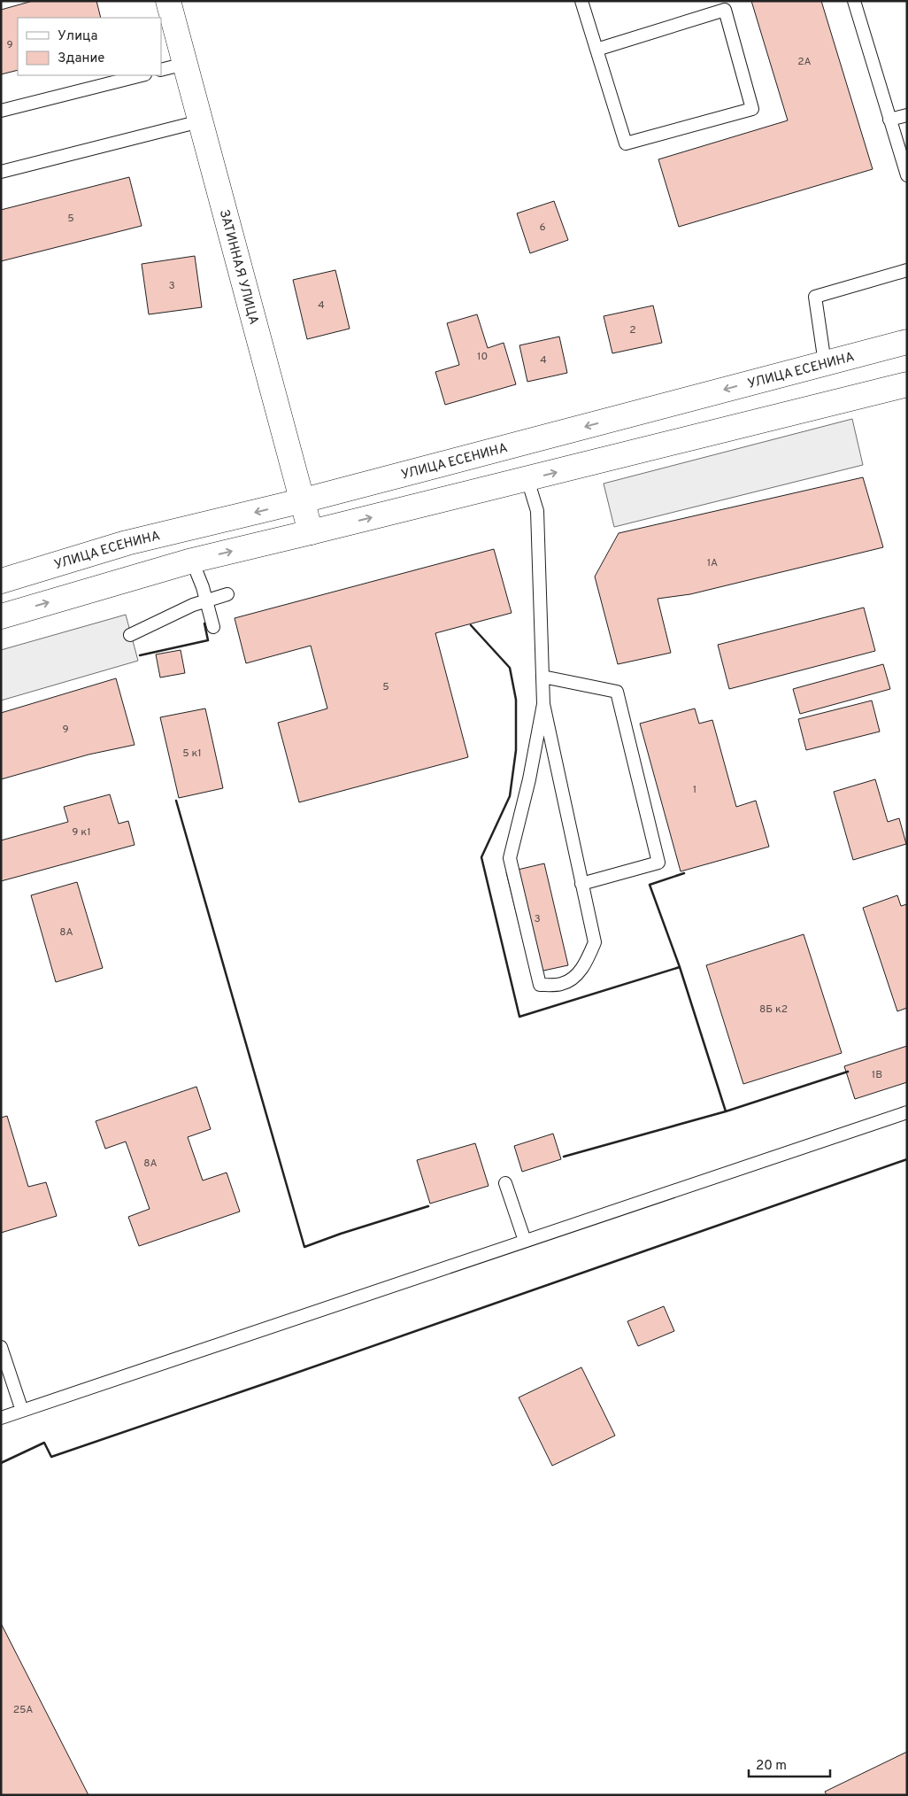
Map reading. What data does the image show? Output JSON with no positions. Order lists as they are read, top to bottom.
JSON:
{
  "streets": {
    "main road": ["ЗАТИННАЯ УЛИЦА", "УЛИЦА ЕСЕНИНА"]
  },
  "crossings": [
    ["ЗАТИННАЯ УЛИЦА", "УЛИЦА ЕСЕНИНА"]
  ],
  "house_numbers": [
    "9",
    "2А",
    "5",
    "6",
    "3",
    "4",
    "2",
    "10",
    "4",
    "1А",
    "5",
    "9",
    "5 к1",
    "1",
    "9 к1",
    "3",
    "8А",
    "8Б к2",
    "1В",
    "8А",
    "25А"
  ],
  "legend": ["Улица", "Здание"],
  "scale_bar": "20 m"
}
